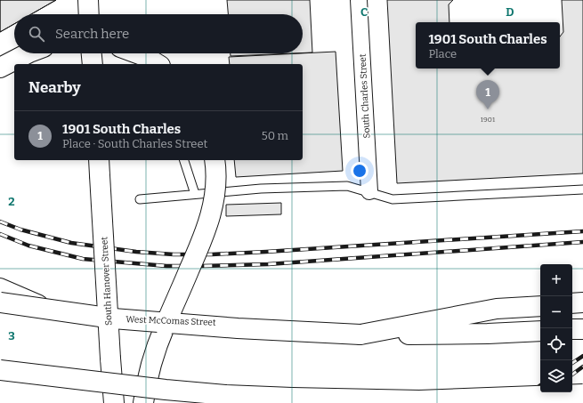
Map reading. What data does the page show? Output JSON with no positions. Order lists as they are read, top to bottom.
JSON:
{
  "streets": {
    "main road": ["South Hanover Street"],
    "street": ["South Charles Street", "West McComas Street"]
  },
  "house_numbers": ["1901"],
  "page": {
    "search": "Search here",
    "popup": ["1901 South Charles", "Place"],
    "heading": "Nearby",
    "pins": "1",
    "list": [
      {
        "mark": "1",
        "name": "1901 South Charles",
        "note": "Place · South Charles Street",
        "value": "50 m"
      }
    ],
    "map_buttons": ["+", "−"]
  },
  "grid": {
    "columns": ["C", "D"],
    "rows": ["2", "3"]
  }
}
